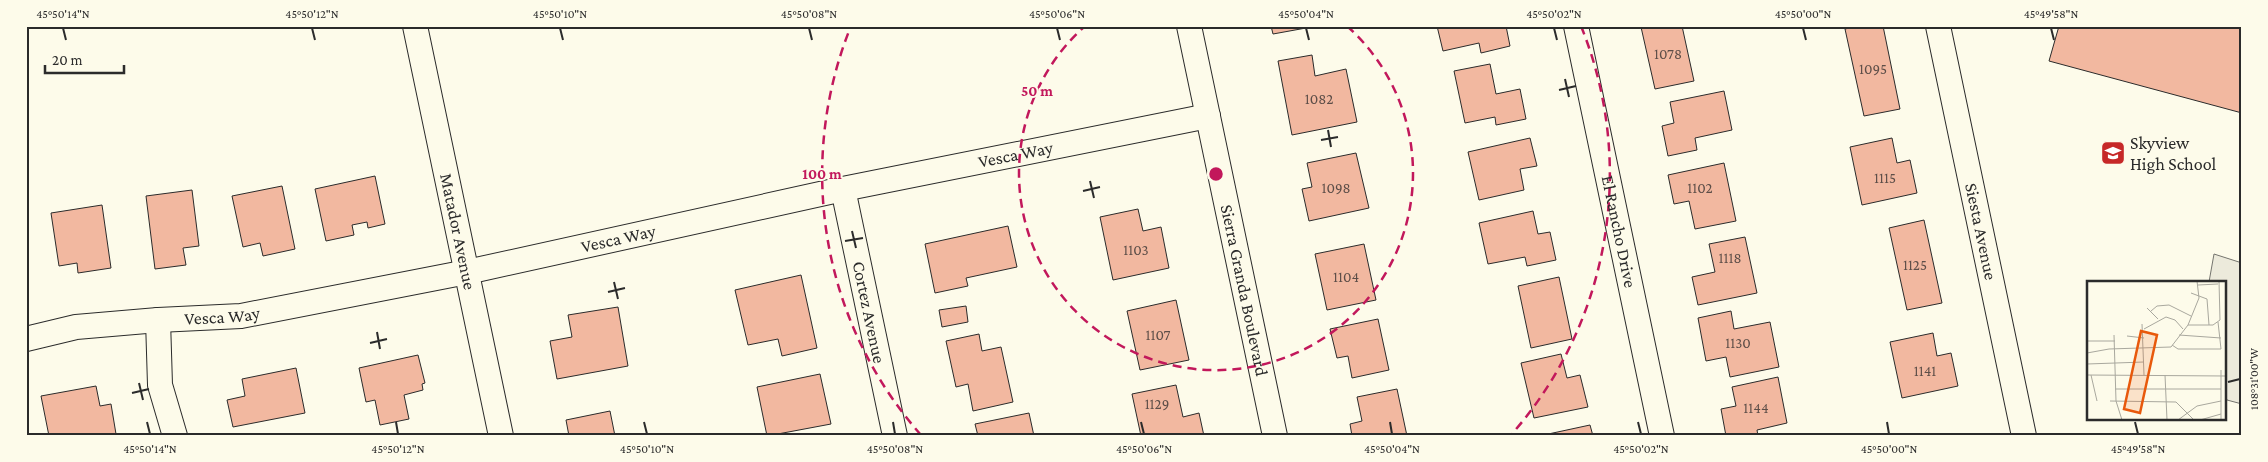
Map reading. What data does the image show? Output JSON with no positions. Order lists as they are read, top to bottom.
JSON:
{
  "streets": {
    "street": [
      "Vesca Way",
      "Matador Avenue",
      "El Rancho Drive",
      "Siesta Avenue",
      "Sierra Granda Boulevard",
      "Cortez Avenue"
    ]
  },
  "crossings": [
    ["Vesca Way", "Matador Avenue"],
    ["Vesca Way", "Sierra Granda Boulevard"],
    ["Vesca Way", "Cortez Avenue"]
  ],
  "places": {
    "school or university": ["Skyview High School"]
  },
  "house_numbers": [
    "1078",
    "1095",
    "1082",
    "1115",
    "1098",
    "1102",
    "1103",
    "1118",
    "1125",
    "1104",
    "1107",
    "1130",
    "1141",
    "1129",
    "1144"
  ],
  "scale_bar": "20 m",
  "coordinates": [
    "45°50'14\"N",
    "45°50'12\"N",
    "45°50'10\"N",
    "45°50'08\"N",
    "45°50'06\"N",
    "45°50'04\"N",
    "45°50'02\"N",
    "45°50'00\"N",
    "45°49'58\"N",
    "108°31'00\"W"
  ],
  "rings": ["50 m", "100 m"]
}
